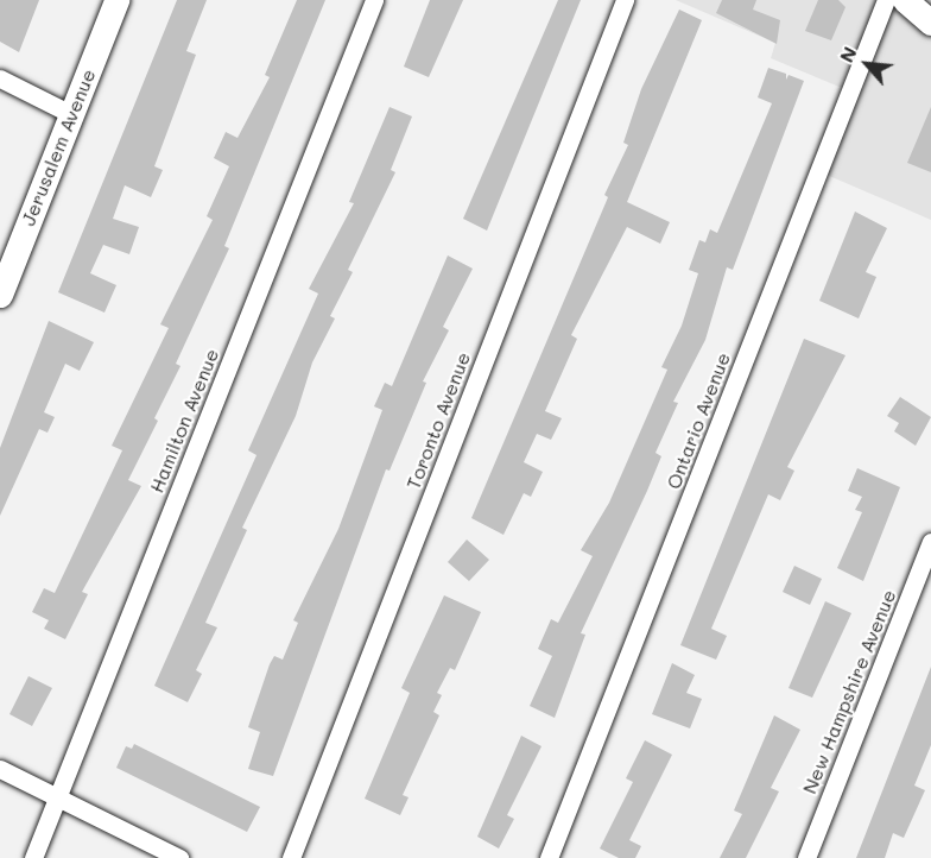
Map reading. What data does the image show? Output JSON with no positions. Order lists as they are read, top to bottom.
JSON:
{
  "streets": {
    "main road": ["Jerusalem Avenue"],
    "street": [
      "Hamilton Avenue",
      "Toronto Avenue",
      "Ontario Avenue",
      "New Hampshire Avenue"
    ]
  },
  "north": "top left"
}
